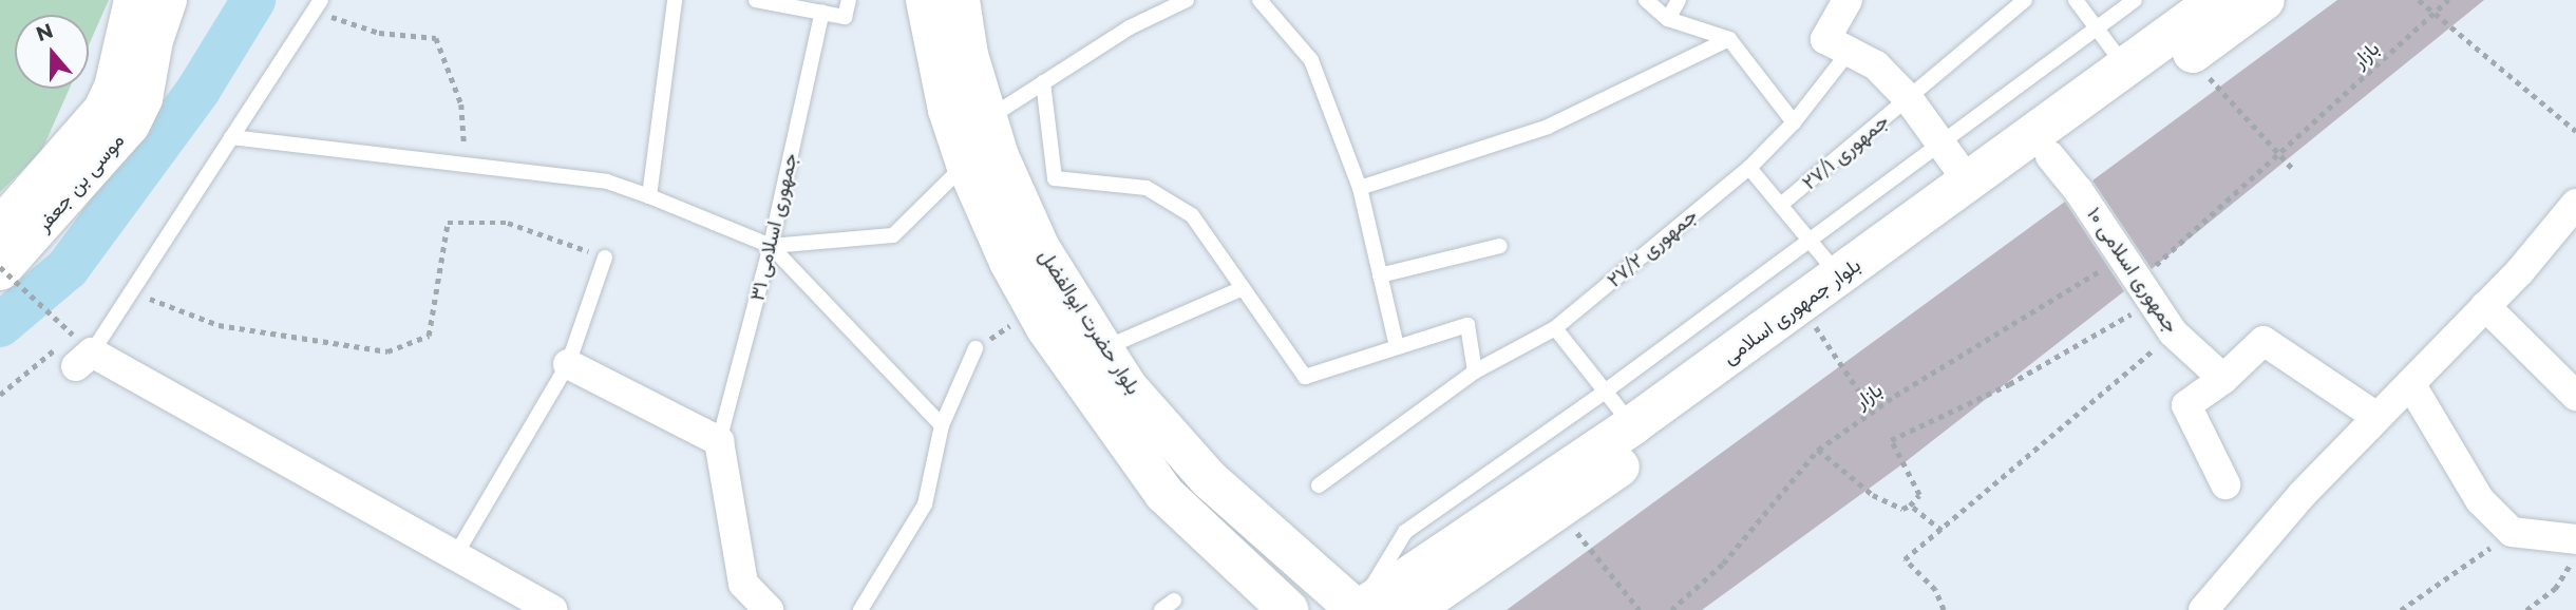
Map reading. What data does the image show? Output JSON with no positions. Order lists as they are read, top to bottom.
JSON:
{
  "streets": {
    "main road": ["موسی بن جعفر", "بلوار جمهوری اسلامی", "بلوار حضرت ابوالفضل"],
    "street": ["جمهوری اسلامی ۳۱", "جمهوری اسلامی ۱۰"],
    "lane": ["جمهوری ۲۷/۱", "جمهوری ۲۷/۲"],
    "path": ["بازار"]
  },
  "crossings": [
    ["بازار", "جمهوری اسلامی ۱۰"],
    ["جمهوری اسلامی ۱۰", "بلوار جمهوری اسلامی"],
    ["بلوار جمهوری اسلامی", "بلوار حضرت ابوالفضل"]
  ],
  "north": "top"
}
